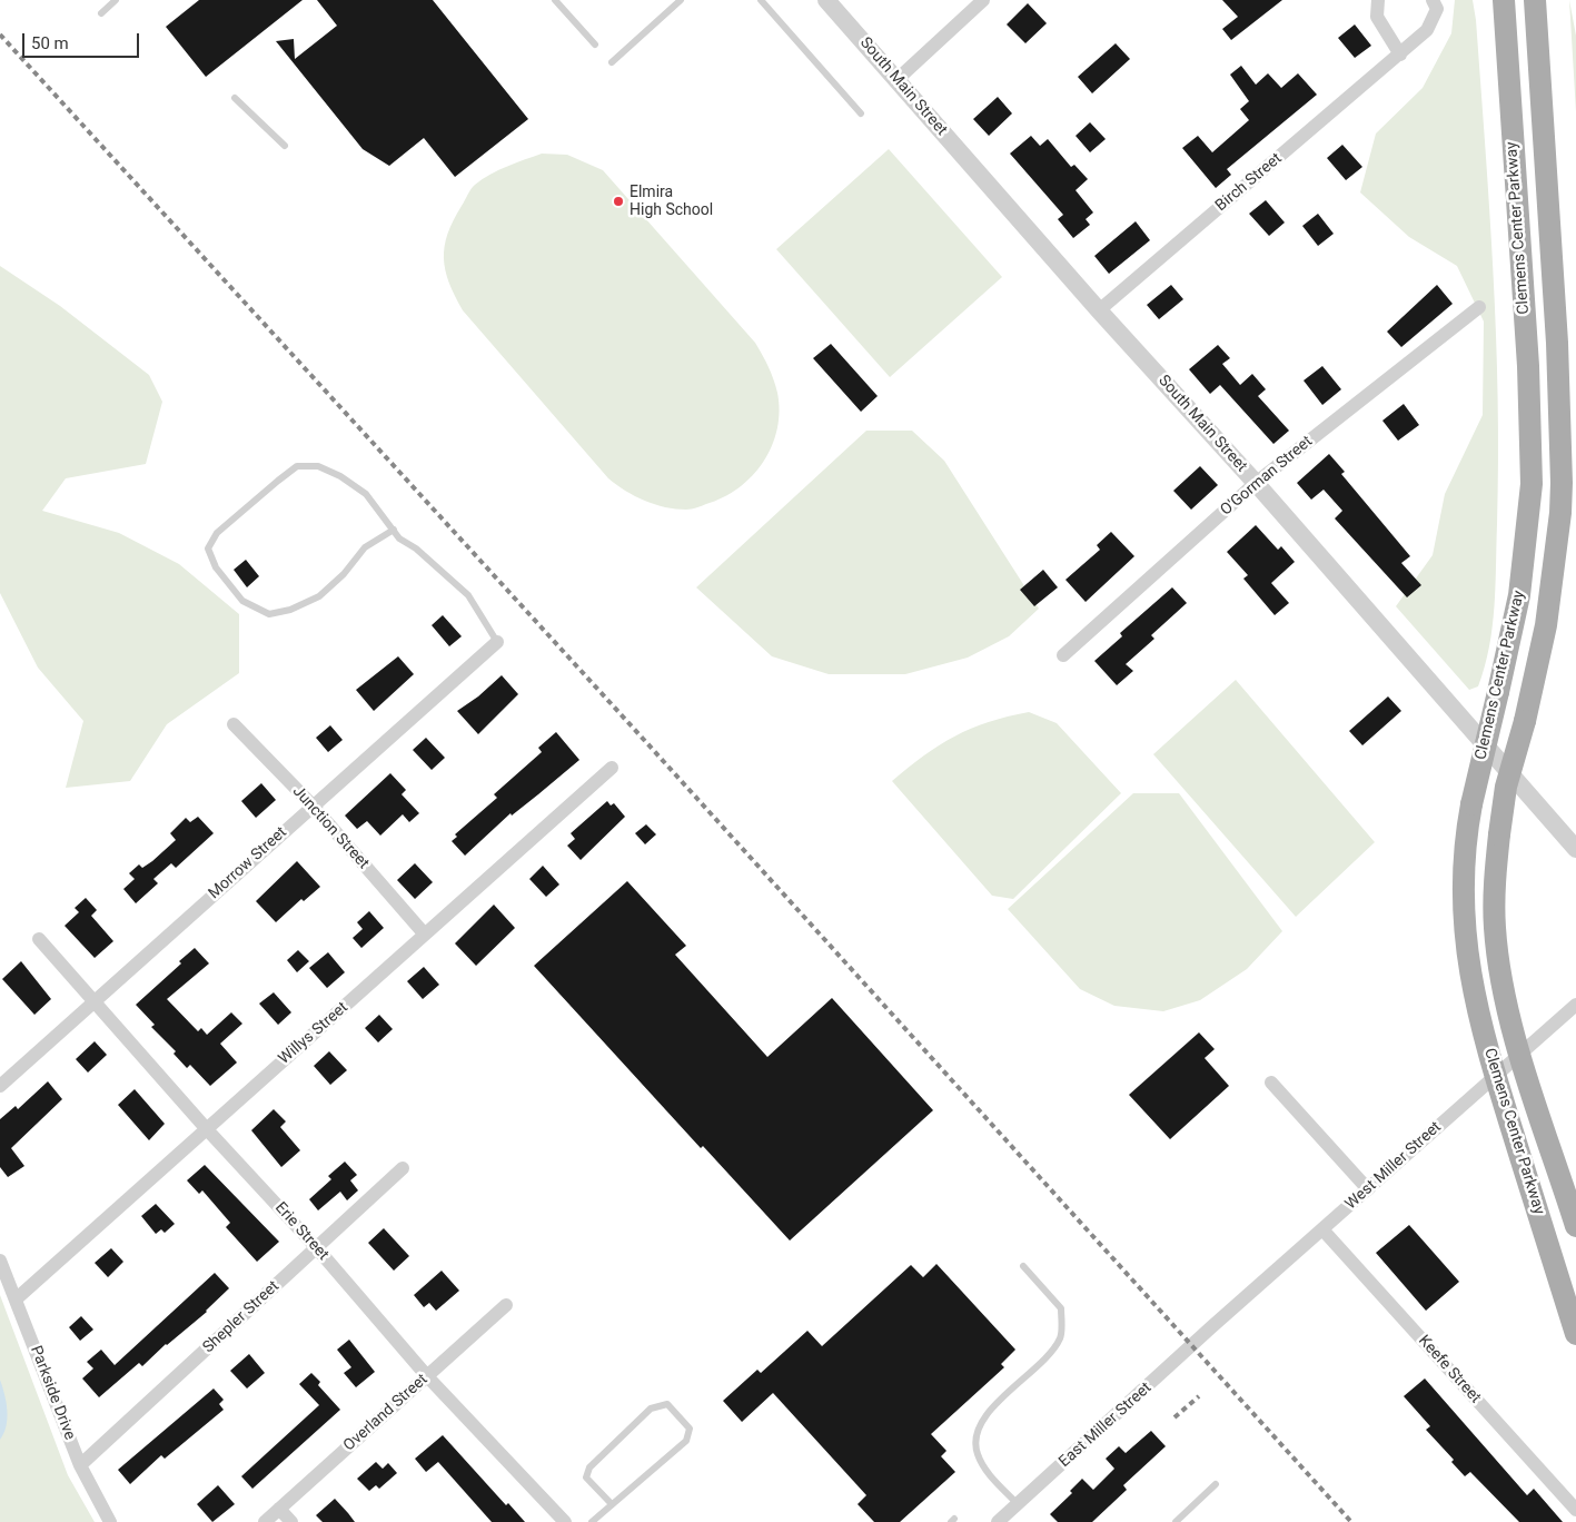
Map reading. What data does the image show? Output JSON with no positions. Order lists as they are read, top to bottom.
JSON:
{
  "streets": {
    "main road": ["Clemens Center Parkway"],
    "street": [
      "South Main Street",
      "Birch Street",
      "O'Gorman Street",
      "Junction Street",
      "Morrow Street",
      "Willys Street",
      "West Miller Street",
      "Erie Street",
      "Shepler Street",
      "Keefe Street",
      "Parkside Drive",
      "Overland Street",
      "East Miller Street"
    ]
  },
  "crossings": [
    ["South Main Street", "Birch Street"],
    ["South Main Street", "O'Gorman Street"],
    ["Clemens Center Parkway", "West Miller Street"],
    ["Junction Street", "Morrow Street"],
    ["Junction Street", "Willys Street"],
    ["Morrow Street", "Erie Street"],
    ["Willys Street", "Erie Street"],
    ["Willys Street", "Parkside Drive"],
    ["West Miller Street", "Keefe Street"],
    ["West Miller Street", "East Miller Street"],
    ["Erie Street", "Shepler Street"],
    ["Erie Street", "Overland Street"],
    ["Shepler Street", "Parkside Drive"]
  ],
  "places": ["Elmira High School"],
  "scale_bar": "50 m"
}
